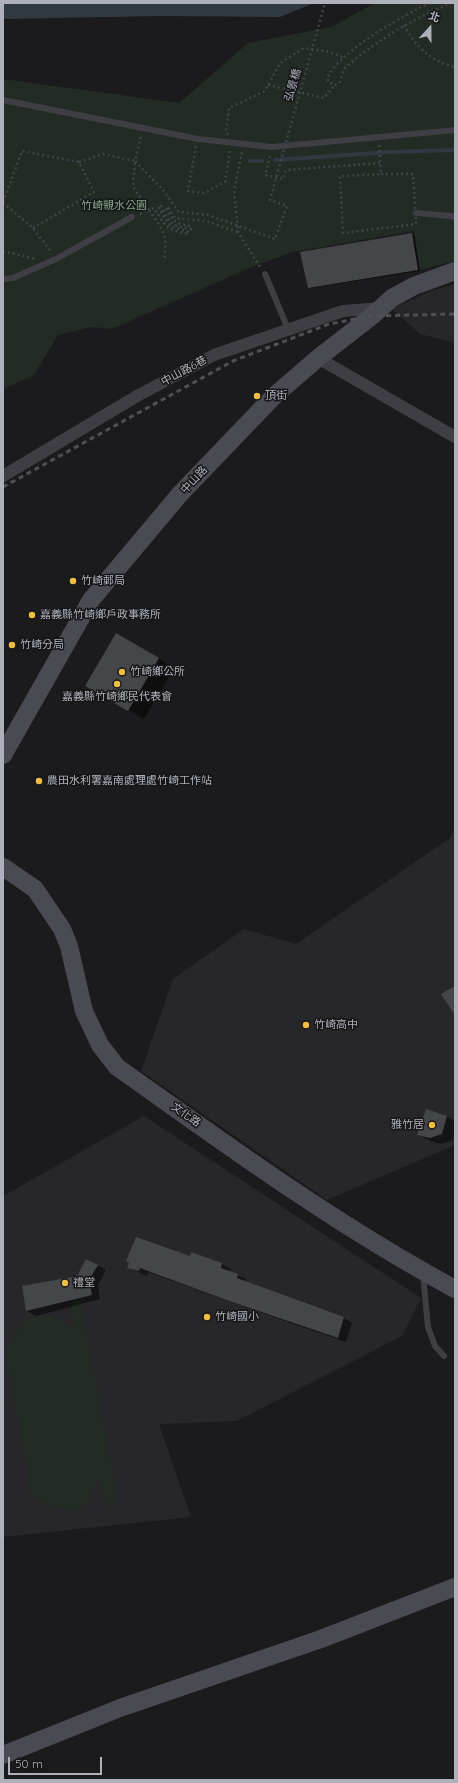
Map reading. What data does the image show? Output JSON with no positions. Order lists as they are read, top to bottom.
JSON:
{
  "streets": {
    "street": ["中山路6巷", "中山路", "文化路"],
    "path": ["弘景橋"]
  },
  "crossings": [
    ["中山路6巷", "中山路"]
  ],
  "parks": ["竹崎親水公園"],
  "places": [
    "頂街",
    "竹崎郵局",
    "嘉義縣竹崎鄉戶政事務所",
    "竹崎分局",
    "竹崎鄉公所",
    "嘉義縣竹崎鄉民代表會",
    "農田水利署嘉南處理處竹崎工作站",
    "竹崎高中",
    "雅竹居",
    "禮堂",
    "竹崎國小"
  ],
  "scale_bar": "50 m",
  "north": "top"
}
